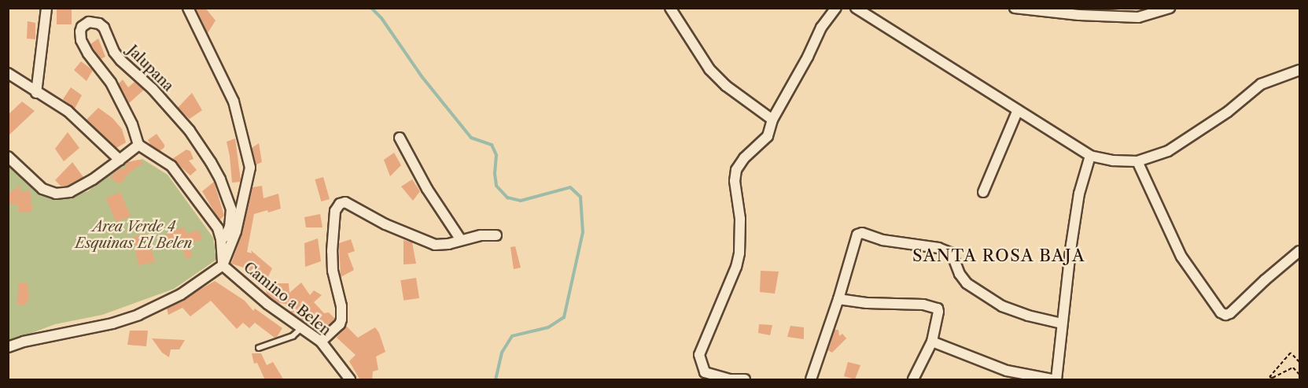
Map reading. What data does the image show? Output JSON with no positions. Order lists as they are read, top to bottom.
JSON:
{
  "streets": {
    "street": ["Jalupana", "Camino a Belen"]
  },
  "districts": ["SANTA ROSA BAJA"],
  "parks": ["Area Verde 4 Esquinas El Belen"]
}
